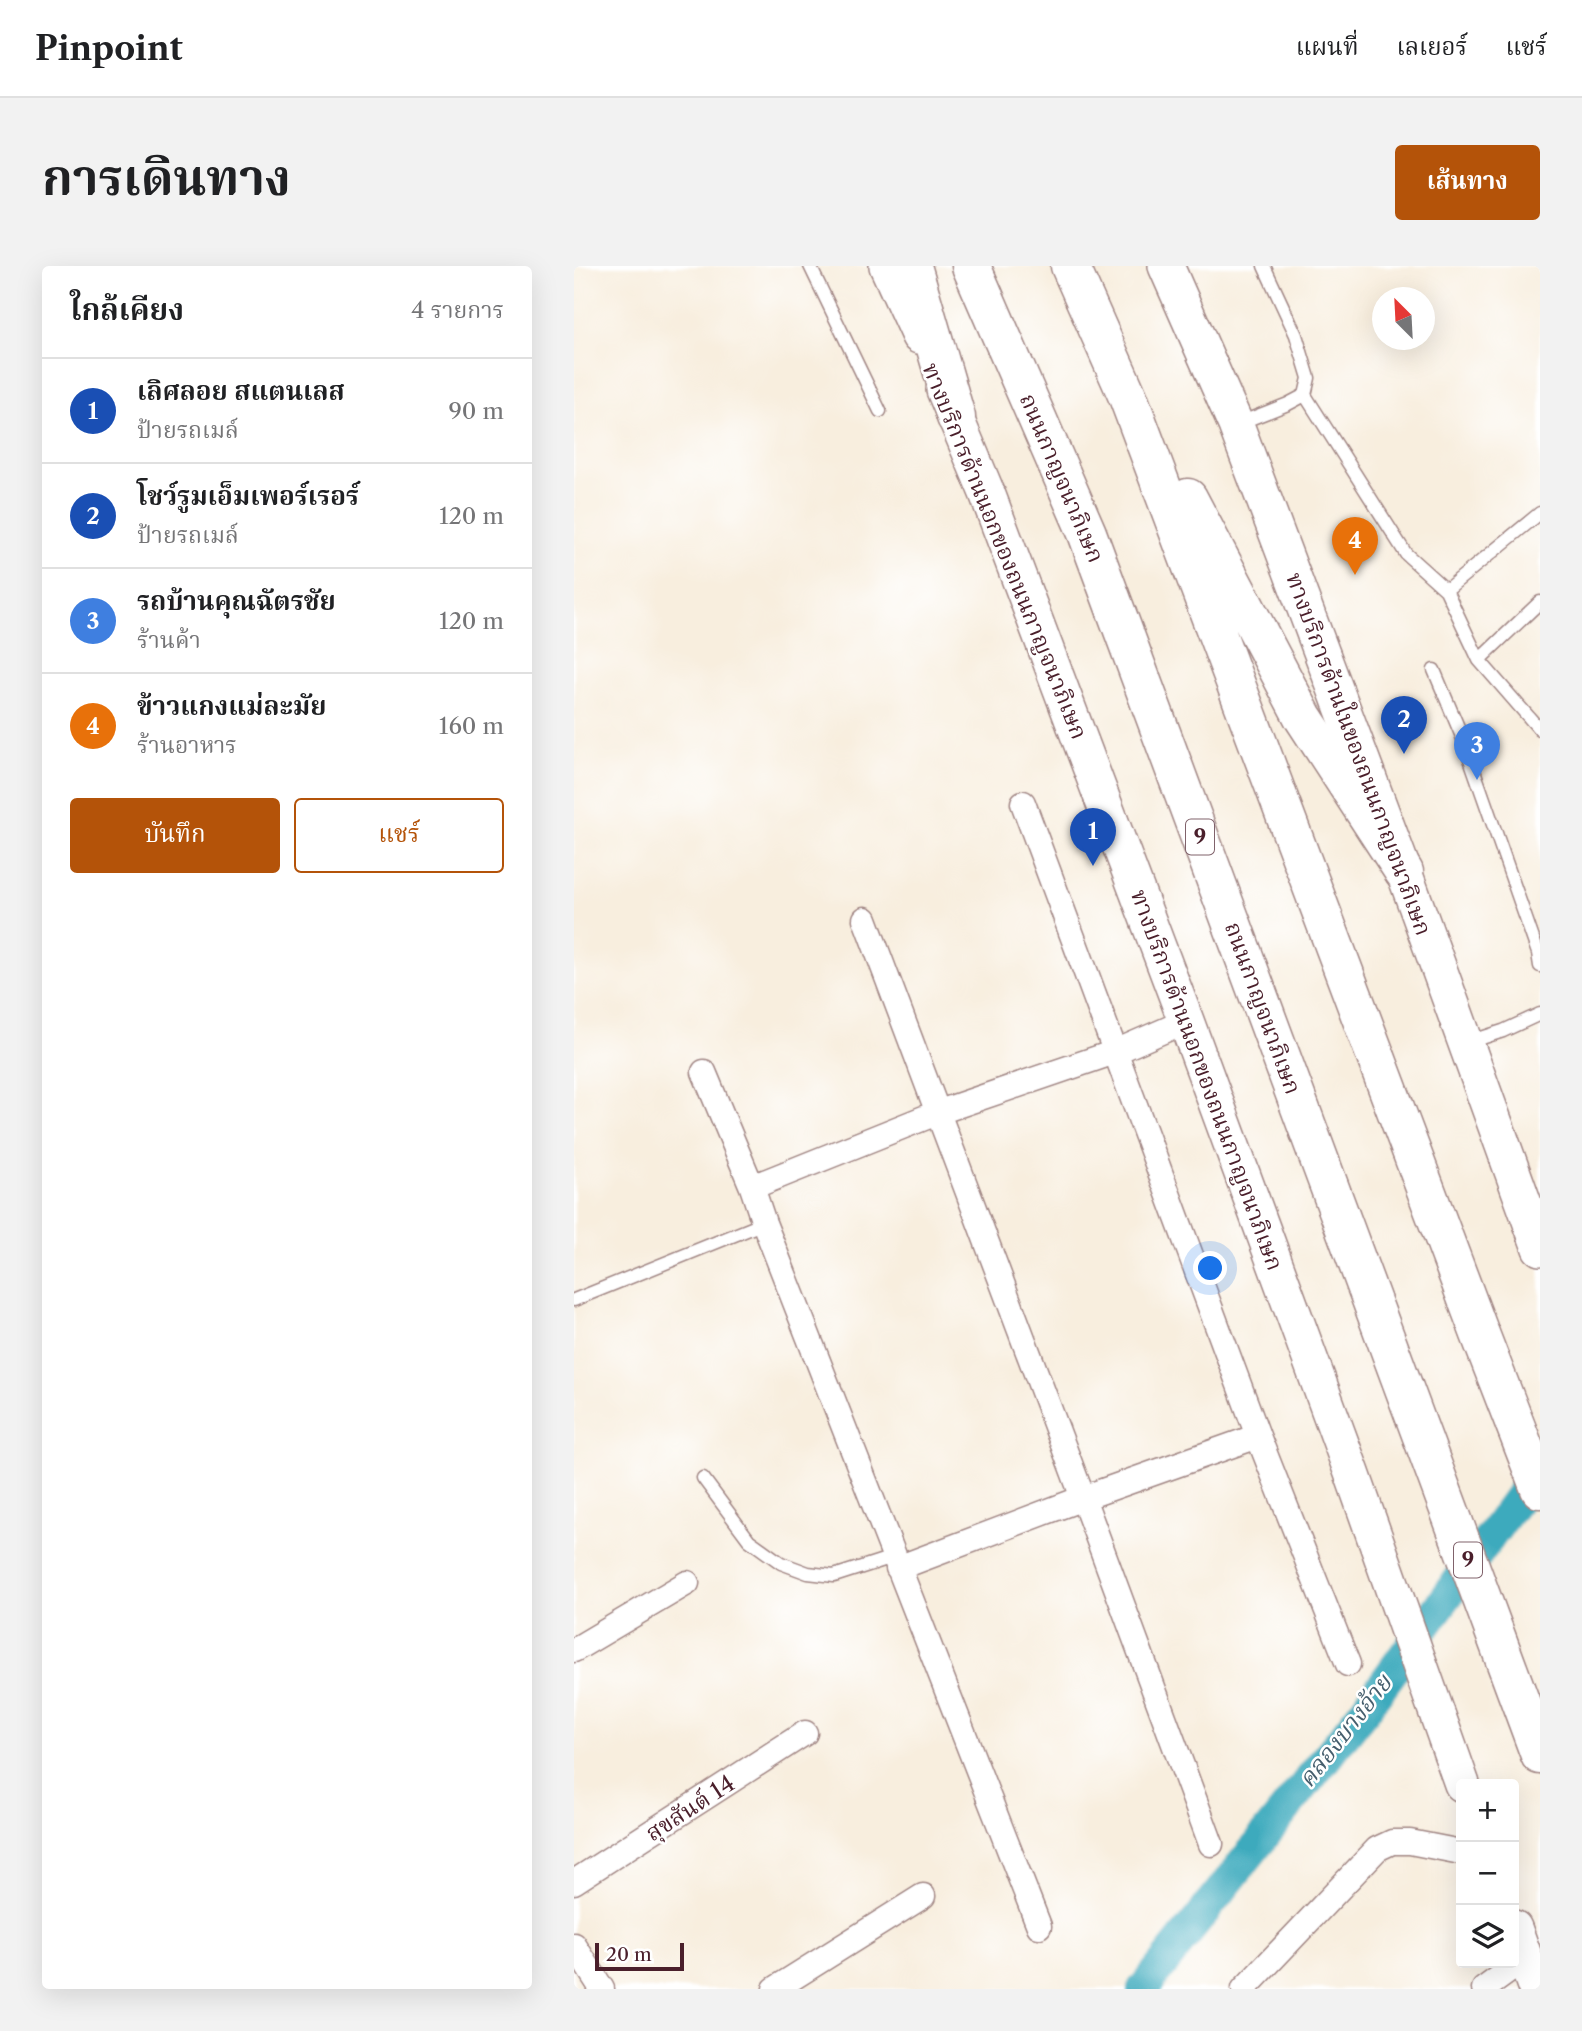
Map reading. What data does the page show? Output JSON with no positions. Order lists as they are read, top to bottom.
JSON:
{
  "streets": {
    "highway": ["ถนนกาญจนาภิเษก", "9"],
    "main road": ["ทางบริการด้านนอกของถนนกาญจนาภิเษก", "ทางบริการด้านในของถนนกาญจนาภิเษก"],
    "street": ["สุขสันต์ 14"]
  },
  "water": ["คลองบางอ้าย"],
  "scale_bar": "20 m",
  "north": "top left",
  "page": {
    "header": "Pinpoint",
    "nav": ["แผนที่", "เลเยอร์", "แชร์"],
    "title": "การเดินทาง",
    "buttons": [
      "เส้นทาง",
      ["บันทึก", "แชร์"]
    ],
    "heading": ["ใกล้เคียง", "4 รายการ"],
    "list": [
      {
        "mark": "1",
        "name": "เลิศลอย สแตนเลส",
        "note": "ป้ายรถเมล์",
        "value": "90 m"
      },
      {
        "mark": "2",
        "name": "โชว์รูมเอ็มเพอร์เรอร์",
        "note": "ป้ายรถเมล์",
        "value": "120 m"
      },
      {
        "mark": "3",
        "name": "รถบ้านคุณฉัตรชัย",
        "note": "ร้านค้า",
        "value": "120 m"
      },
      {
        "mark": "4",
        "name": "ข้าวแกงแม่ละมัย",
        "note": "ร้านอาหาร",
        "value": "160 m"
      }
    ],
    "pins": [
      "4",
      "2",
      "3",
      "1"
    ],
    "map_buttons": ["+", "−"],
    "scale": "20 m"
  }
}
